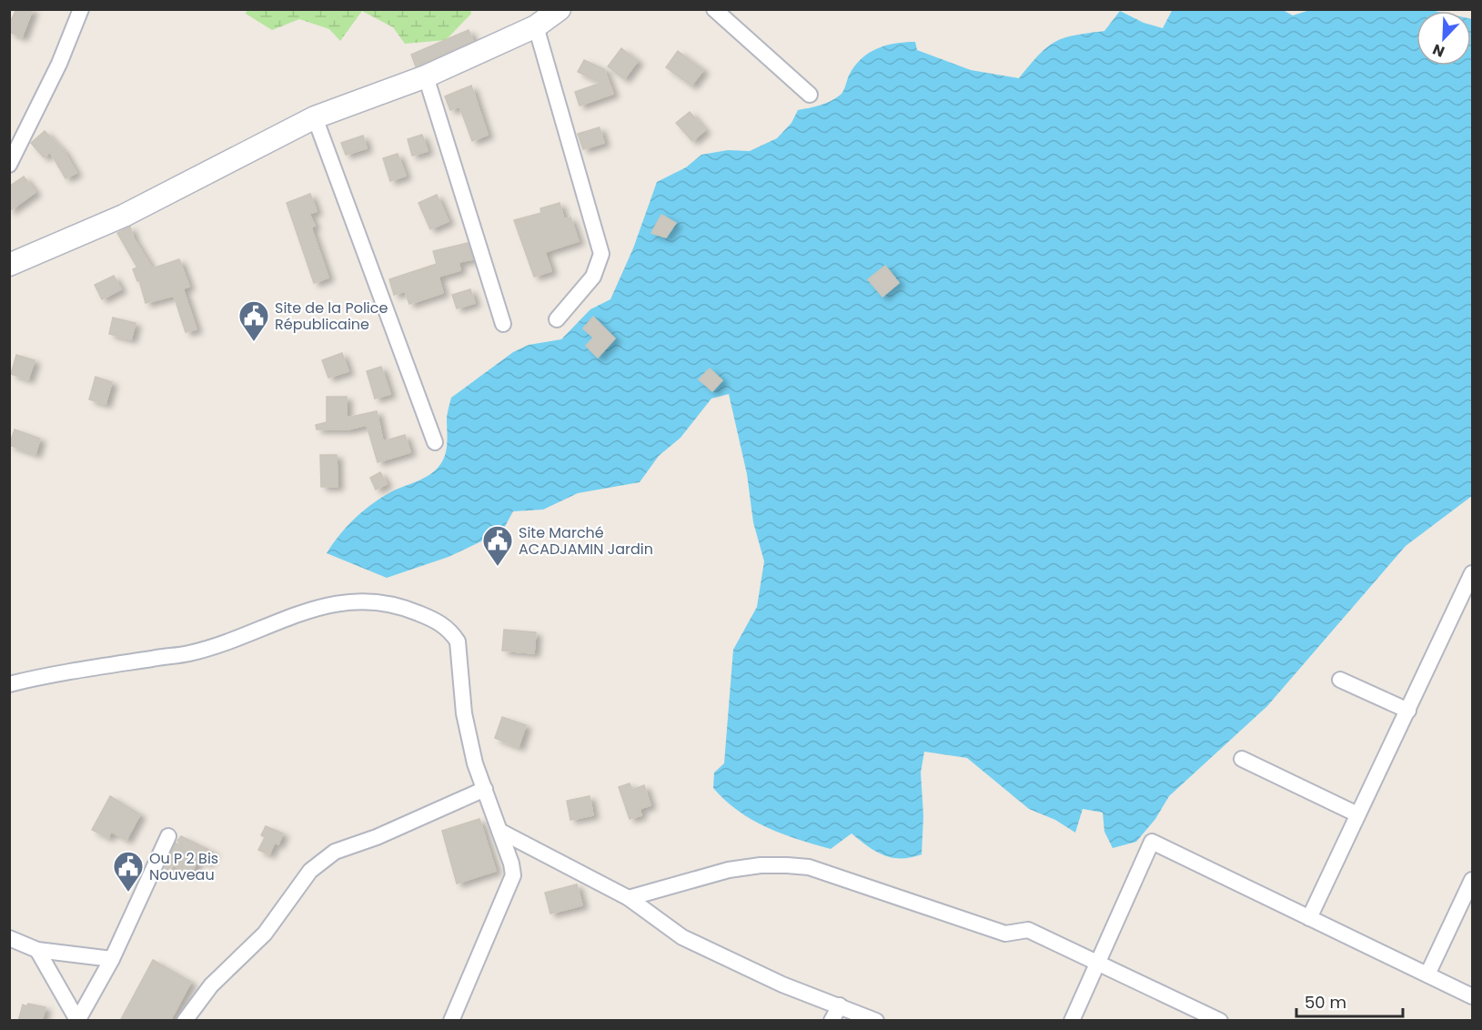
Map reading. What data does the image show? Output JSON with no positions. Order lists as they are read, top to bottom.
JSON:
{
  "places": {
    "public building": ["Site de la Police Républicaine", "Site Marché ACADJAMIN Jardin", "Ou P 2 Bis Nouveau"]
  },
  "scale_bar": "50 m",
  "north": "bottom left"
}
